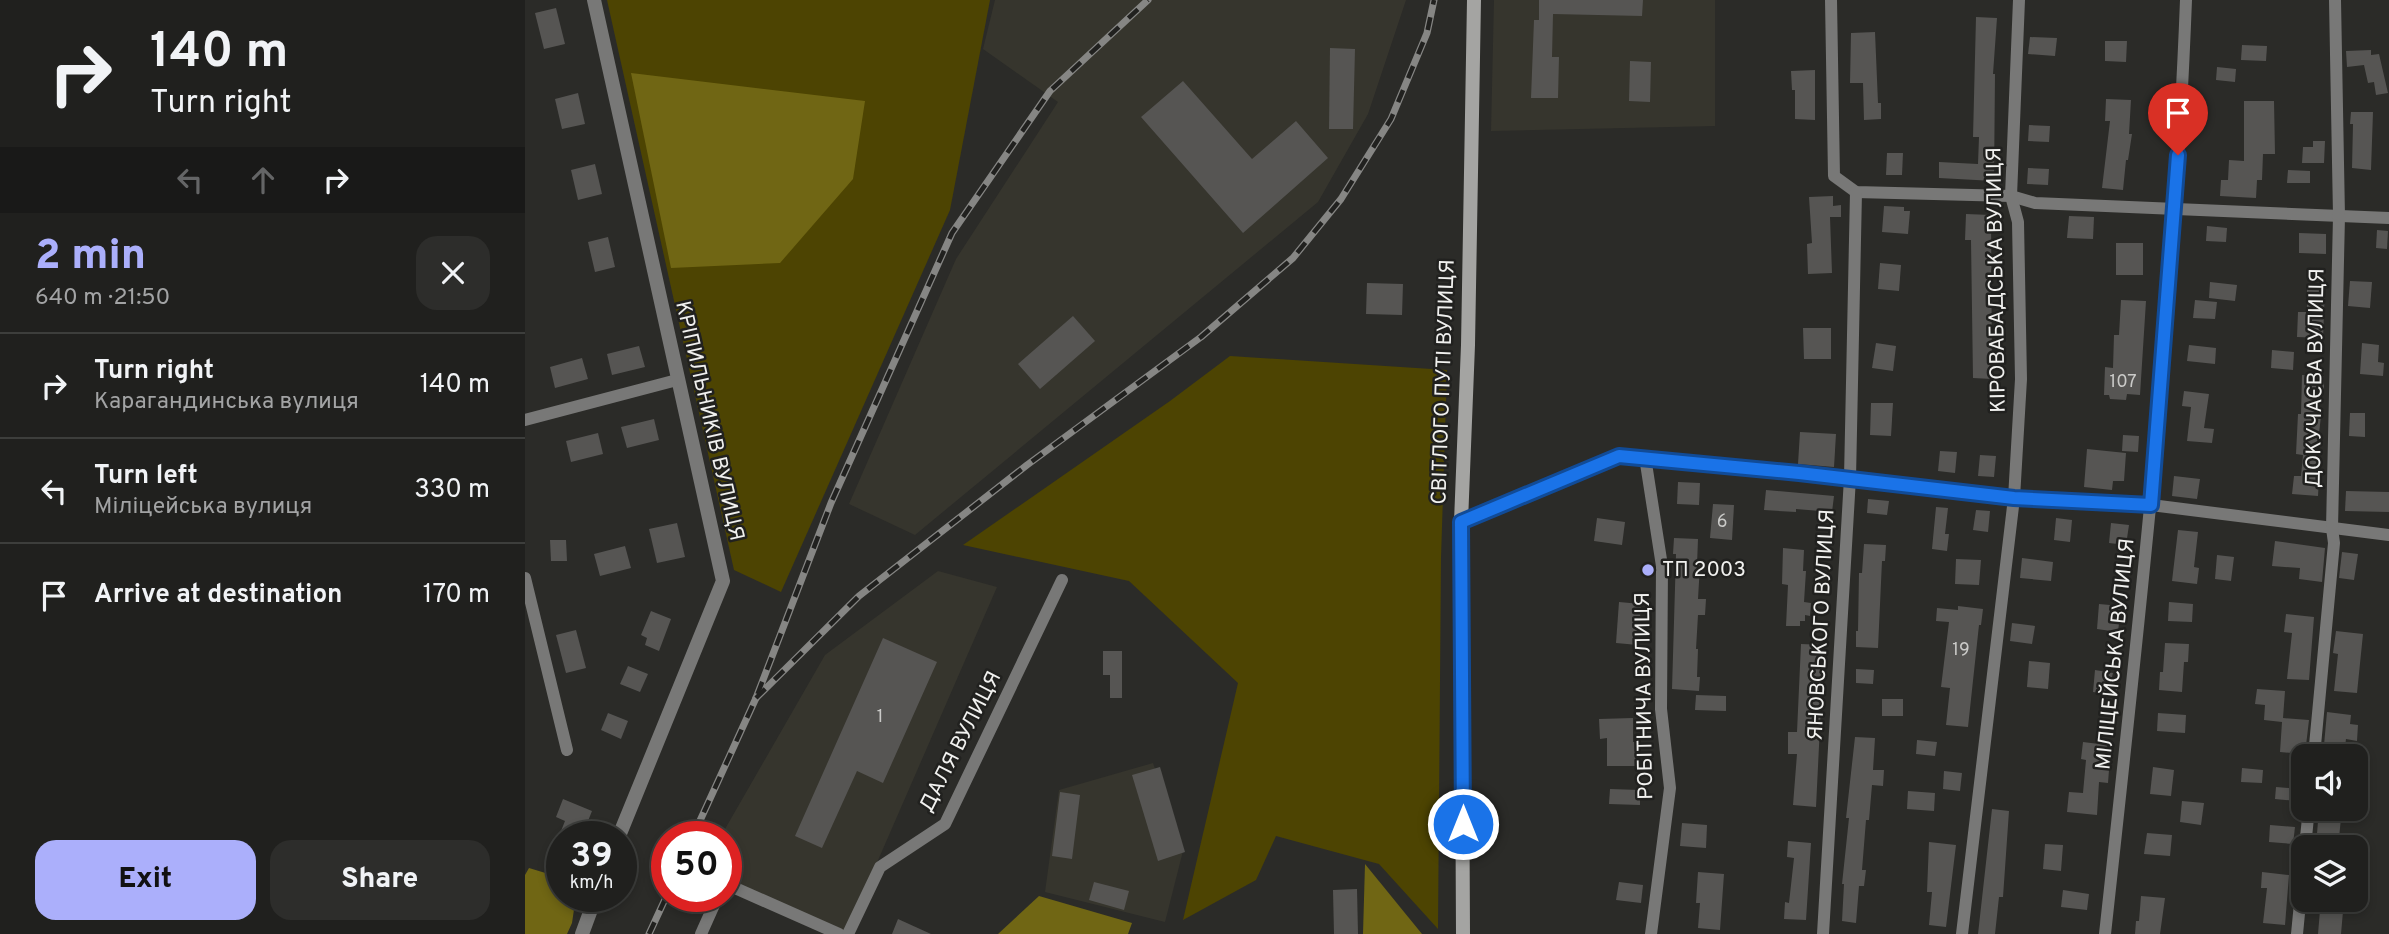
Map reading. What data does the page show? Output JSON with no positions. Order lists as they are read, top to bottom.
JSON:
{
  "streets": {
    "main road": ["СВІТЛОГО ПУТІ ВУЛИЦЯ"],
    "street": [
      "КІРОВАБАДСЬКА ВУЛИЦЯ",
      "ДОКУЧАЄВА ВУЛИЦЯ",
      "КРІПИЛЬНИКІВ ВУЛИЦЯ",
      "ЯНОВСЬКОГО ВУЛИЦЯ",
      "МІЛІЦЕЙСЬКА ВУЛИЦЯ",
      "РОБІТНИЧА ВУЛИЦЯ",
      "ДАЛЯ ВУЛИЦЯ"
    ]
  },
  "places": ["ТП 2003"],
  "house_numbers": [
    "107",
    "6",
    "19",
    "1"
  ],
  "page": {
    "turn": ["140 m", "Turn right"],
    "heading": ["2 min", "640 m · 21:50"],
    "list": [
      {
        "name": "Turn right",
        "note": "Карагандинська вулиця",
        "value": "140 m"
      },
      {
        "name": "Turn left",
        "note": "Міліцейська вулиця",
        "value": "330 m"
      },
      {
        "name": "Arrive at destination",
        "value": "170 m"
      }
    ],
    "speed": "39 km/h",
    "limit": "50",
    "buttons": ["Exit", "Share"]
  }
}
